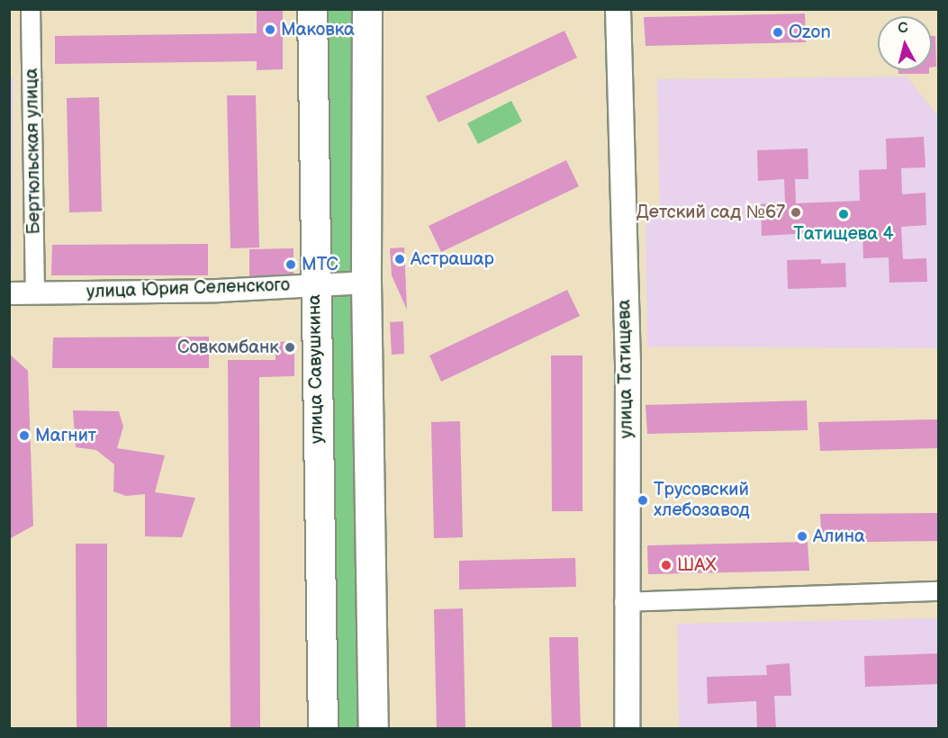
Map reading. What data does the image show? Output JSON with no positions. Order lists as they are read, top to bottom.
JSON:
{
  "streets": {
    "highway": ["улица Савушкина"],
    "main road": ["улица Татищева"],
    "street": ["Бертюльская улица", "улица Юрия Селенского"]
  },
  "crossings": [
    ["Бертюльская улица", "улица Юрия Селенского"],
    ["улица Юрия Селенского", "улица Савушкина"]
  ],
  "places": [
    "Маковка",
    "Ozon",
    "Детский сад №67",
    "Татищева 4",
    "Астрашар",
    "МТС",
    "Совкомбанк",
    "Магнит",
    "Трусовский хлебозавод",
    "Алина",
    "ШАХ"
  ],
  "north": "top"
}
